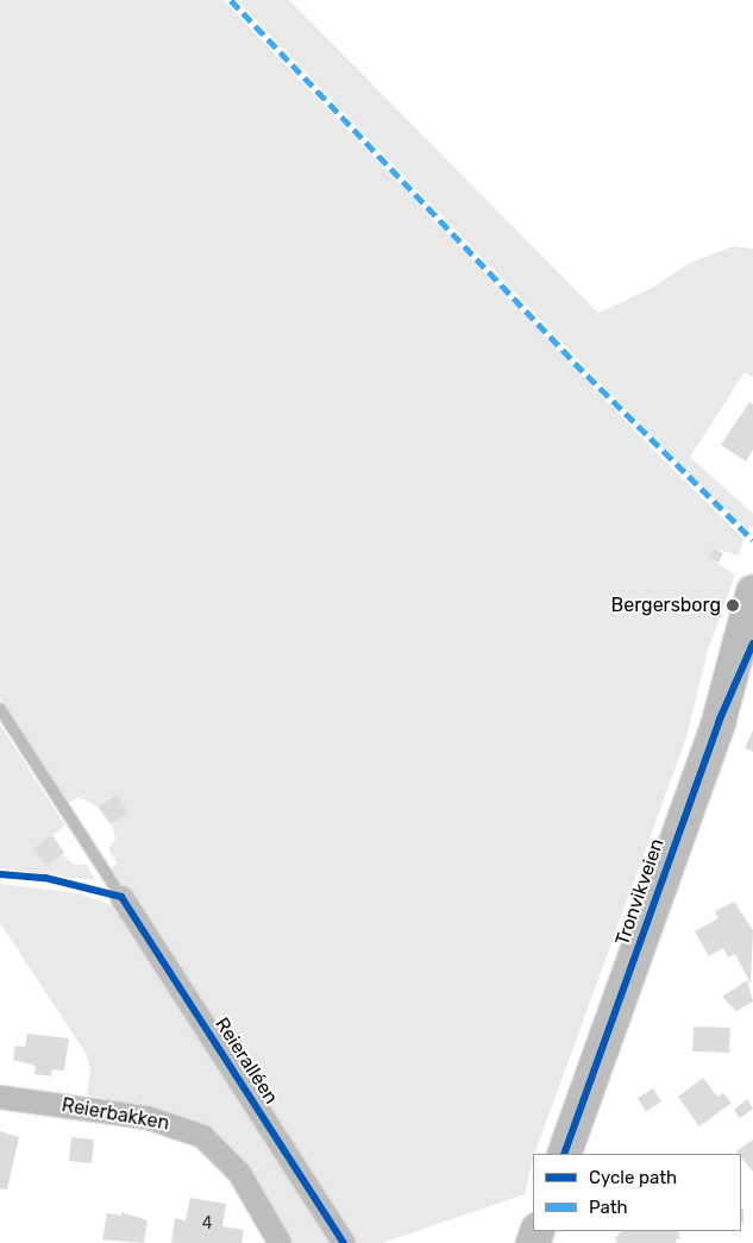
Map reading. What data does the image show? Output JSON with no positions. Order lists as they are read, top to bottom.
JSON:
{
  "streets": {
    "main road": ["Tronvikveien"],
    "street": ["Reieralléen", "Reierbakken"]
  },
  "places": ["Bergersborg"],
  "house_numbers": ["4"],
  "legend": ["Cycle path", "Path"]
}
